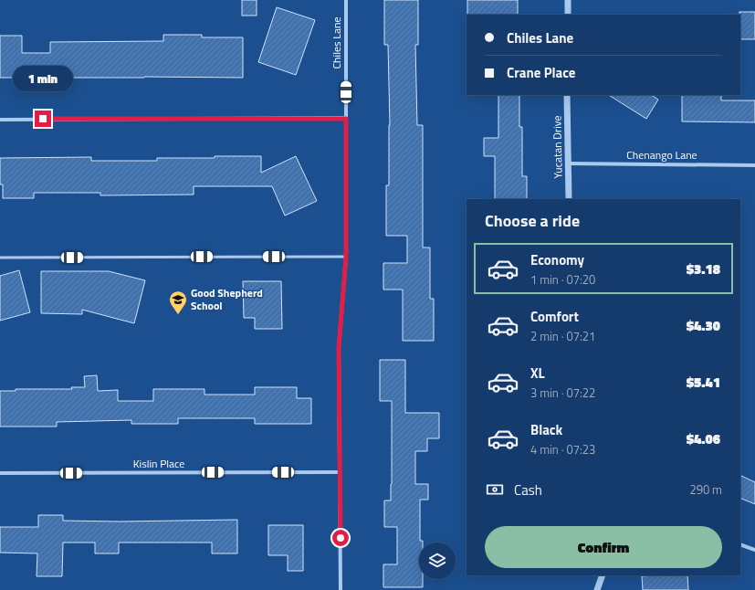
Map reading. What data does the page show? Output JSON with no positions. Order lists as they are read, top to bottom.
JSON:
{
  "streets": {
    "street": [
      "Chiles Lane",
      "Yucatan Drive",
      "Chenango Lane",
      "Kislin Place"
    ]
  },
  "crossings": [
    ["Chiles Lane", "Kislin Place"],
    ["Yucatan Drive", "Chenango Lane"]
  ],
  "places": {
    "school or university": ["Good Shepherd School"]
  },
  "page": {
    "banner": ["Chiles Lane", "Crane Place"],
    "bubble": "1 min",
    "heading": "Choose a ride",
    "list": [
      {
        "name": "Economy",
        "note": "1 min · 07:20",
        "value": "$3.18"
      },
      {
        "name": "Comfort",
        "note": "2 min · 07:21",
        "value": "$4.30"
      },
      {
        "name": "XL",
        "note": "3 min · 07:22",
        "value": "$5.41"
      },
      {
        "name": "Black",
        "note": "4 min · 07:23",
        "value": "$4.06"
      }
    ],
    "pay": ["Cash", "290 m"],
    "buttons": "Confirm"
  }
}
